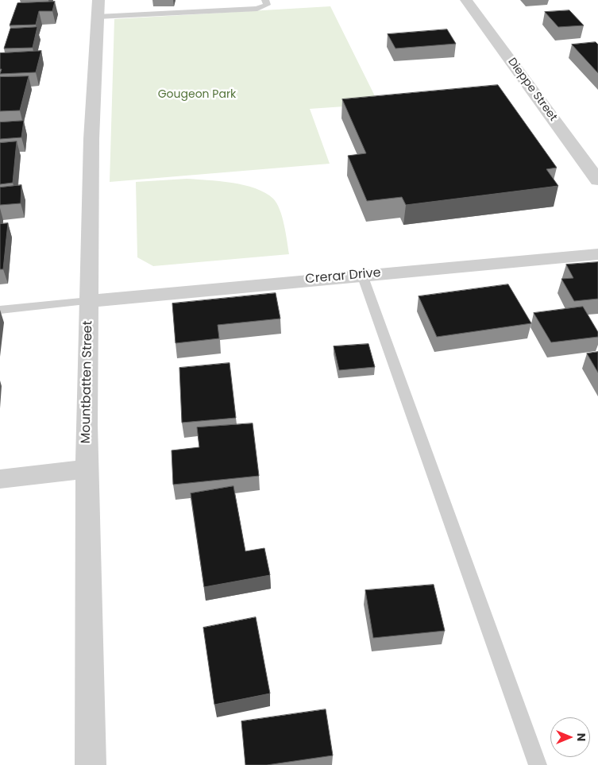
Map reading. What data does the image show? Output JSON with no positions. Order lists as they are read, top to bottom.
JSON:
{
  "streets": {
    "street": ["Dieppe Street", "Crerar Drive", "Mountbatten Street"]
  },
  "crossings": [
    ["Crerar Drive", "Mountbatten Street"]
  ],
  "parks": ["Gougeon Park"],
  "north": "right"
}
